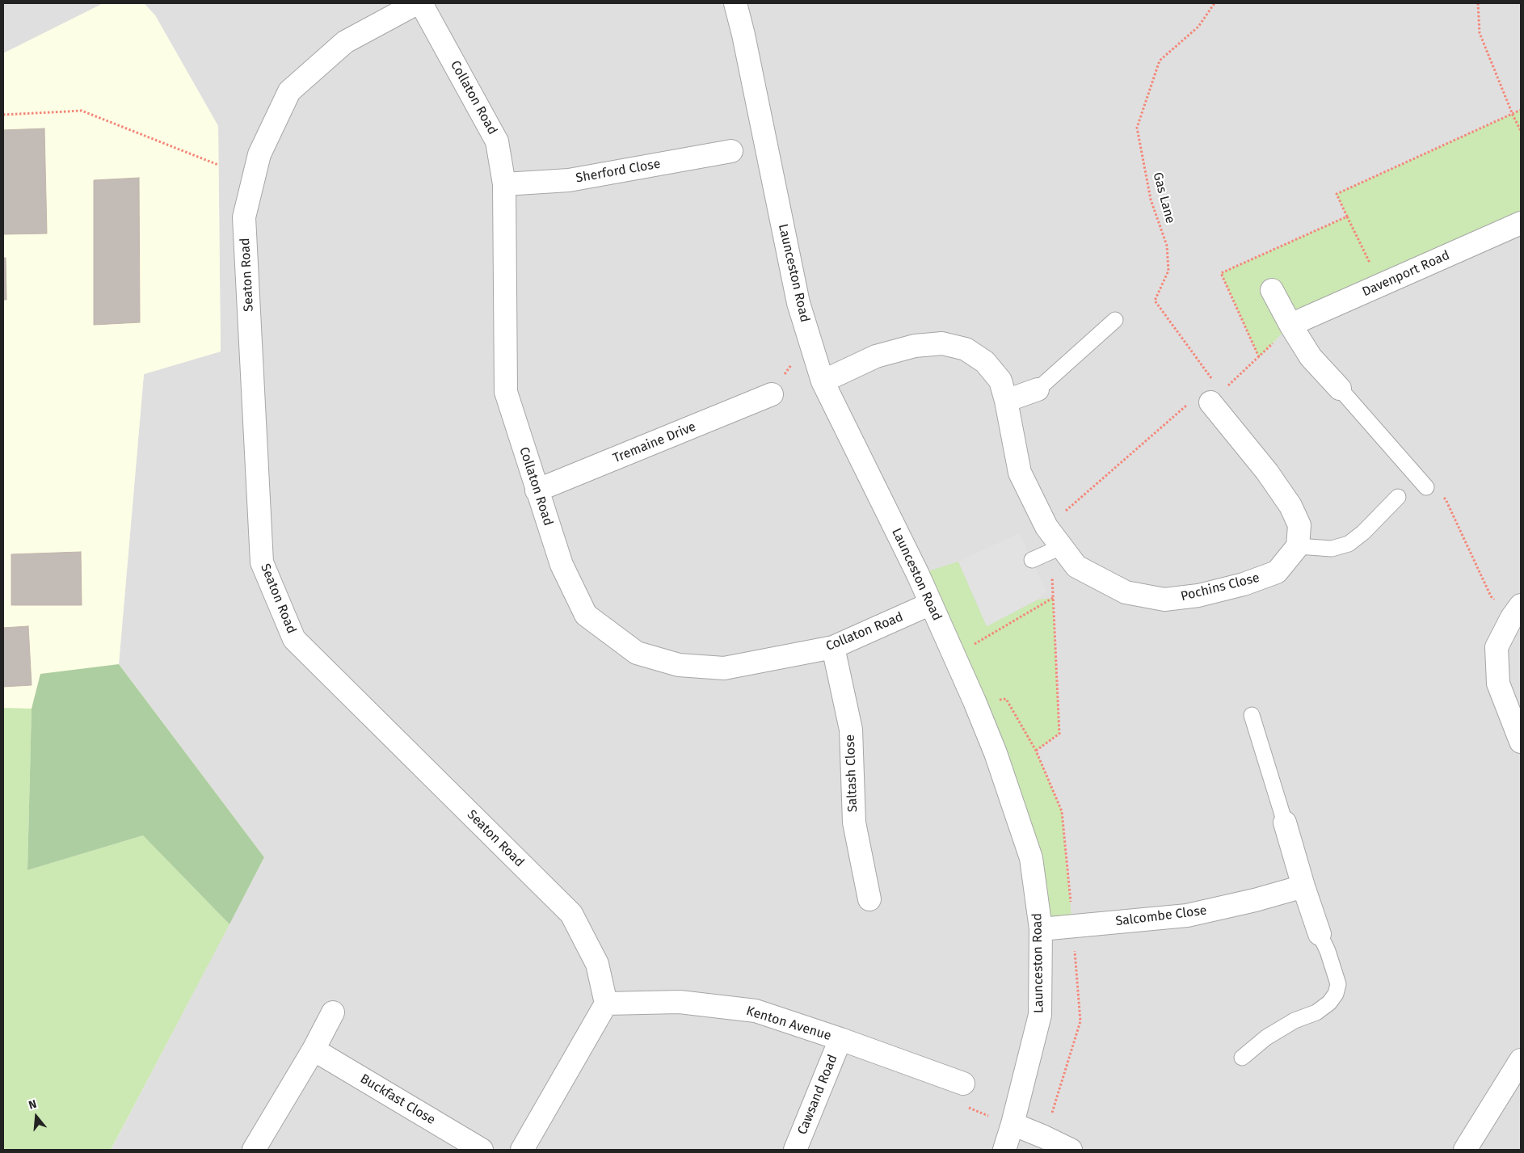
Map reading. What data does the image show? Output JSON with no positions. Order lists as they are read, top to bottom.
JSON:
{
  "streets": {
    "street": [
      "Collaton Road",
      "Sherford Close",
      "Launceston Road",
      "Davenport Road",
      "Seaton Road",
      "Tremaine Drive",
      "Pochins Close",
      "Saltash Close",
      "Salcombe Close",
      "Kenton Avenue",
      "Cawsand Road",
      "Buckfast Close"
    ],
    "path": ["Gas Lane"]
  },
  "crossings": [
    ["Collaton Road", "Sherford Close"],
    ["Collaton Road", "Launceston Road"],
    ["Collaton Road", "Tremaine Drive"],
    ["Collaton Road", "Saltash Close"],
    ["Launceston Road", "Pochins Close"],
    ["Launceston Road", "Salcombe Close"],
    ["Seaton Road", "Kenton Avenue"],
    ["Kenton Avenue", "Cawsand Road"]
  ],
  "north": "top"
}
